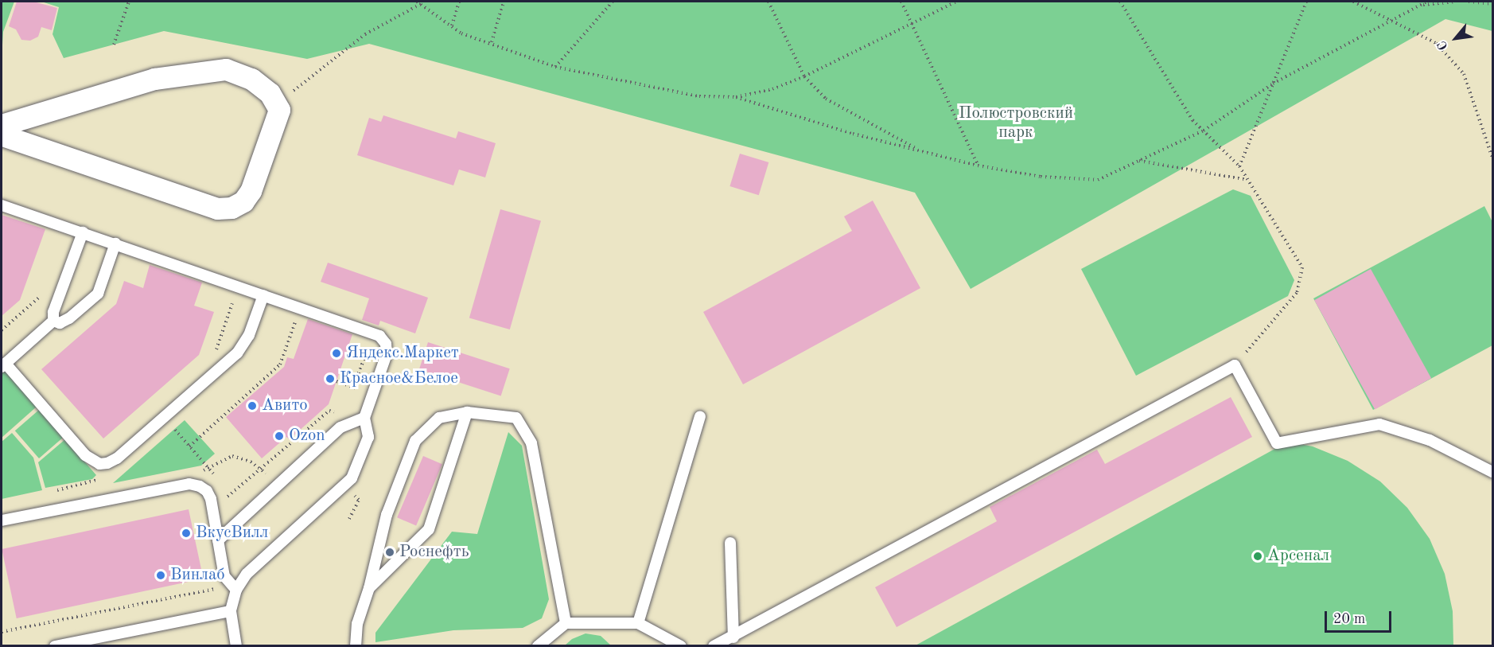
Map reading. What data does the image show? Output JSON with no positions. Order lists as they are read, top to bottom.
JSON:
{
  "parks": ["Полюстровский парк"],
  "places": [
    "Яндекс.Маркет",
    "Красное&Белое",
    "Авито",
    "Ozon",
    "ВкусВилл",
    "Роснефть",
    "Арсенал",
    "Винлаб"
  ],
  "scale_bar": "20 m",
  "north": "bottom left"
}
